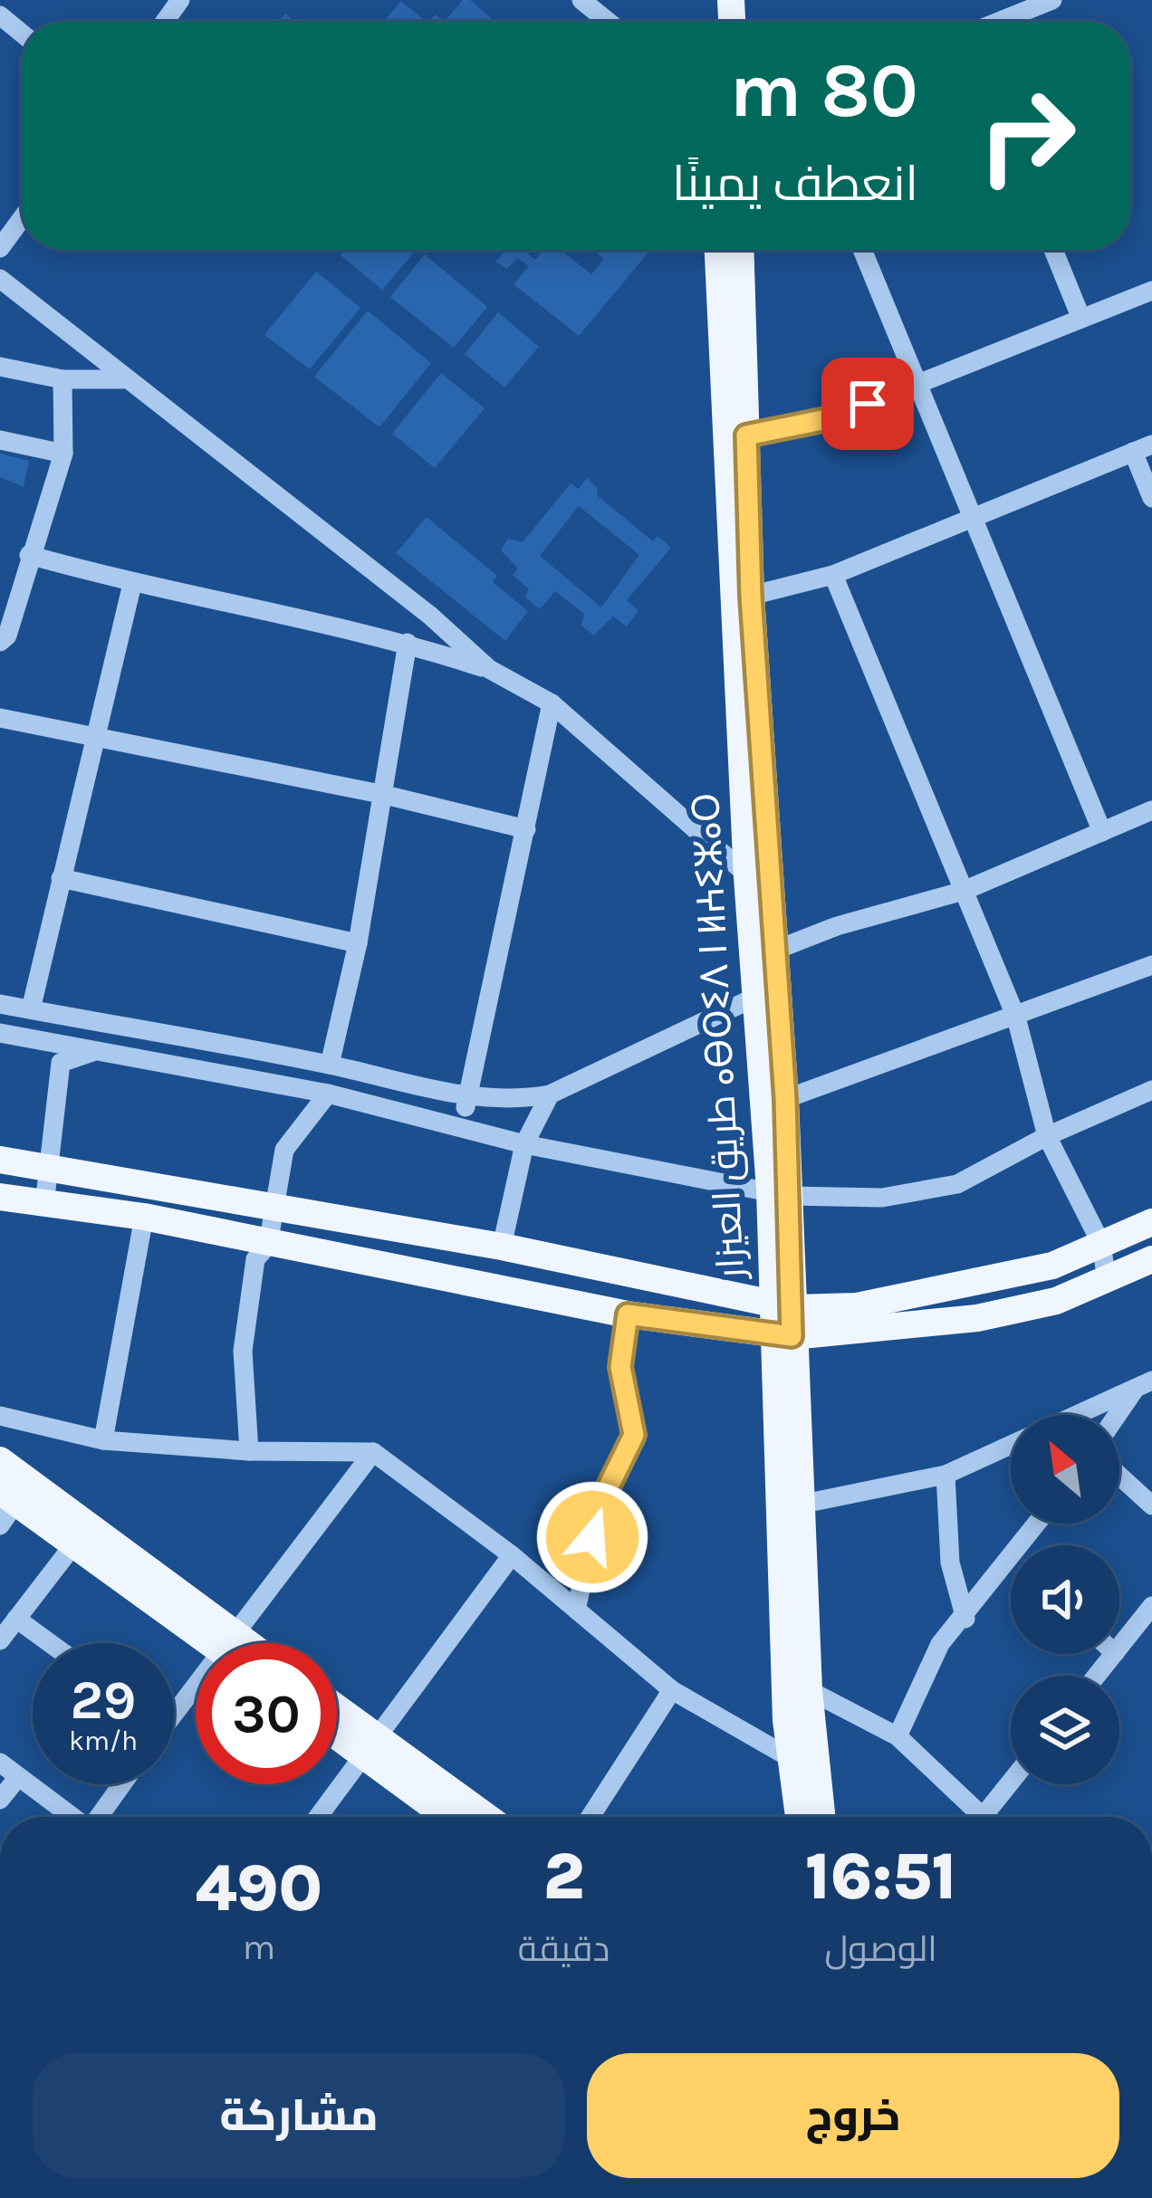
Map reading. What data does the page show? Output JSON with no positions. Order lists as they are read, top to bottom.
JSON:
{
  "streets": {
    "main road": ["طريق العيزار ⴰⴱⵔⵉⴷ ⵏ ⵍⵄⵉⵣⴰⵔ"]
  },
  "north": "top left",
  "page": {
    "turn": ["80 m", "انعطف يمينًا"],
    "speed": "29 km/h",
    "limit": "30",
    "eta": [
      "16:51",
      "الوصول",
      "2",
      "دقيقة",
      "490",
      "m"
    ],
    "buttons": ["خروج", "مشاركة"]
  }
}
